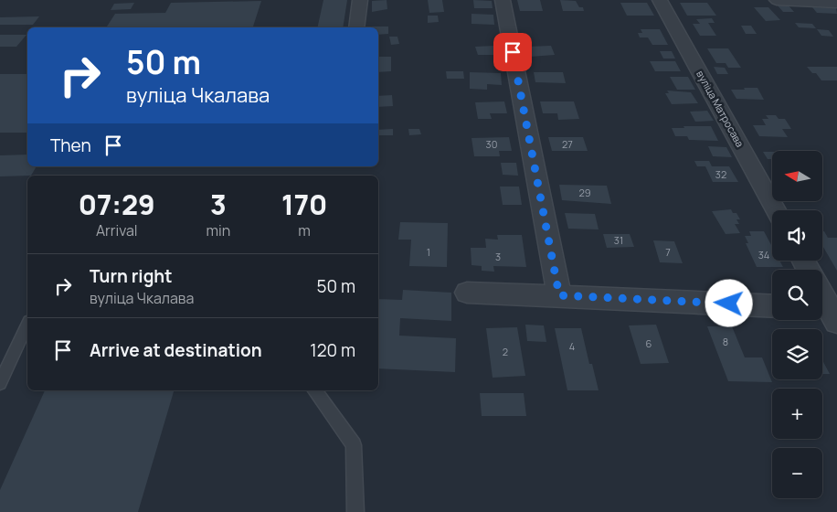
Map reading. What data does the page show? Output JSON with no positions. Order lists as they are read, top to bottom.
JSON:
{
  "streets": {
    "street": ["вуліца Матросава"]
  },
  "house_numbers": [
    "30",
    "27",
    "32",
    "29",
    "31",
    "1",
    "7",
    "34",
    "3",
    "8",
    "6",
    "4",
    "2"
  ],
  "north": "left",
  "page": {
    "turn": ["50 m", "вуліца Чкалава"],
    "then": "Then",
    "map_buttons": ["+", "−"],
    "eta": [
      "07:29",
      "Arrival",
      "3",
      "min",
      "170",
      "m"
    ],
    "list": [
      {
        "name": "Turn right",
        "note": "вуліца Чкалава",
        "value": "50 m"
      },
      {
        "name": "Arrive at destination",
        "value": "120 m"
      }
    ]
  }
}
